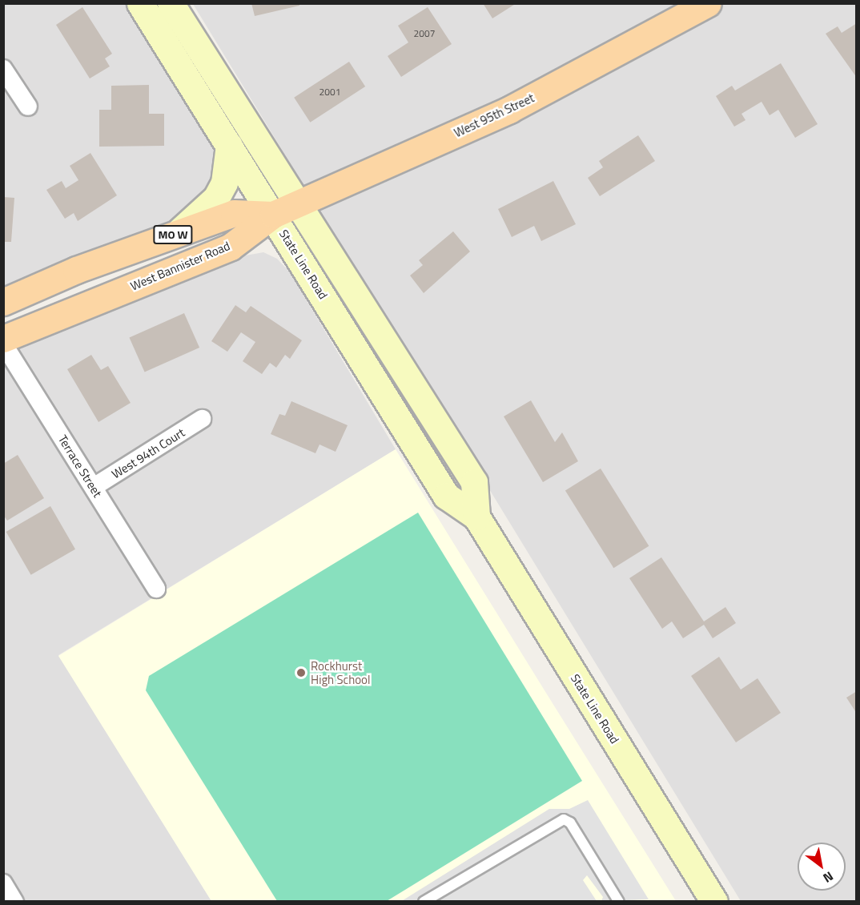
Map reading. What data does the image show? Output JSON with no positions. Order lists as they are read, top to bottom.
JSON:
{
  "streets": {
    "main road": [
      "West 95th Street",
      "MO W",
      "State Line Road",
      "West Bannister Road"
    ],
    "street": ["West 94th Court", "Terrace Street"]
  },
  "crossings": [
    ["West 95th Street", "MO W"],
    ["West 95th Street", "State Line Road"],
    ["West 95th Street", "West Bannister Road"],
    ["MO W", "State Line Road"],
    ["MO W", "West Bannister Road"],
    ["State Line Road", "West Bannister Road"],
    ["West 94th Court", "Terrace Street"]
  ],
  "places": ["Rockhurst High School"],
  "house_numbers": ["2007", "2001"],
  "north": "bottom right"
}
